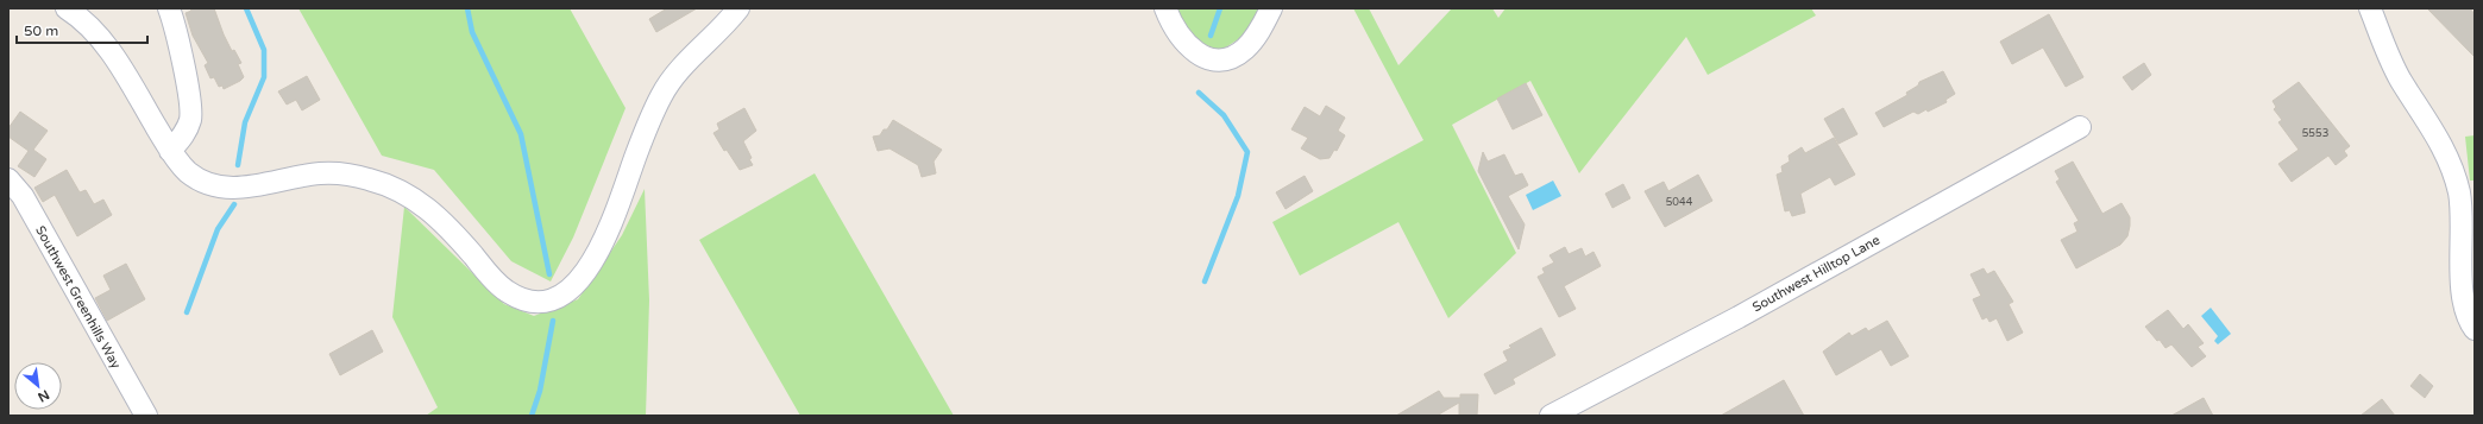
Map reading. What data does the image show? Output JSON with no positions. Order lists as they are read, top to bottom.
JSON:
{
  "streets": {
    "street": ["Southwest Hilltop Lane", "Southwest Greenhills Way"]
  },
  "house_numbers": ["5553", "5044"],
  "scale_bar": "50 m",
  "north": "bottom right"
}
